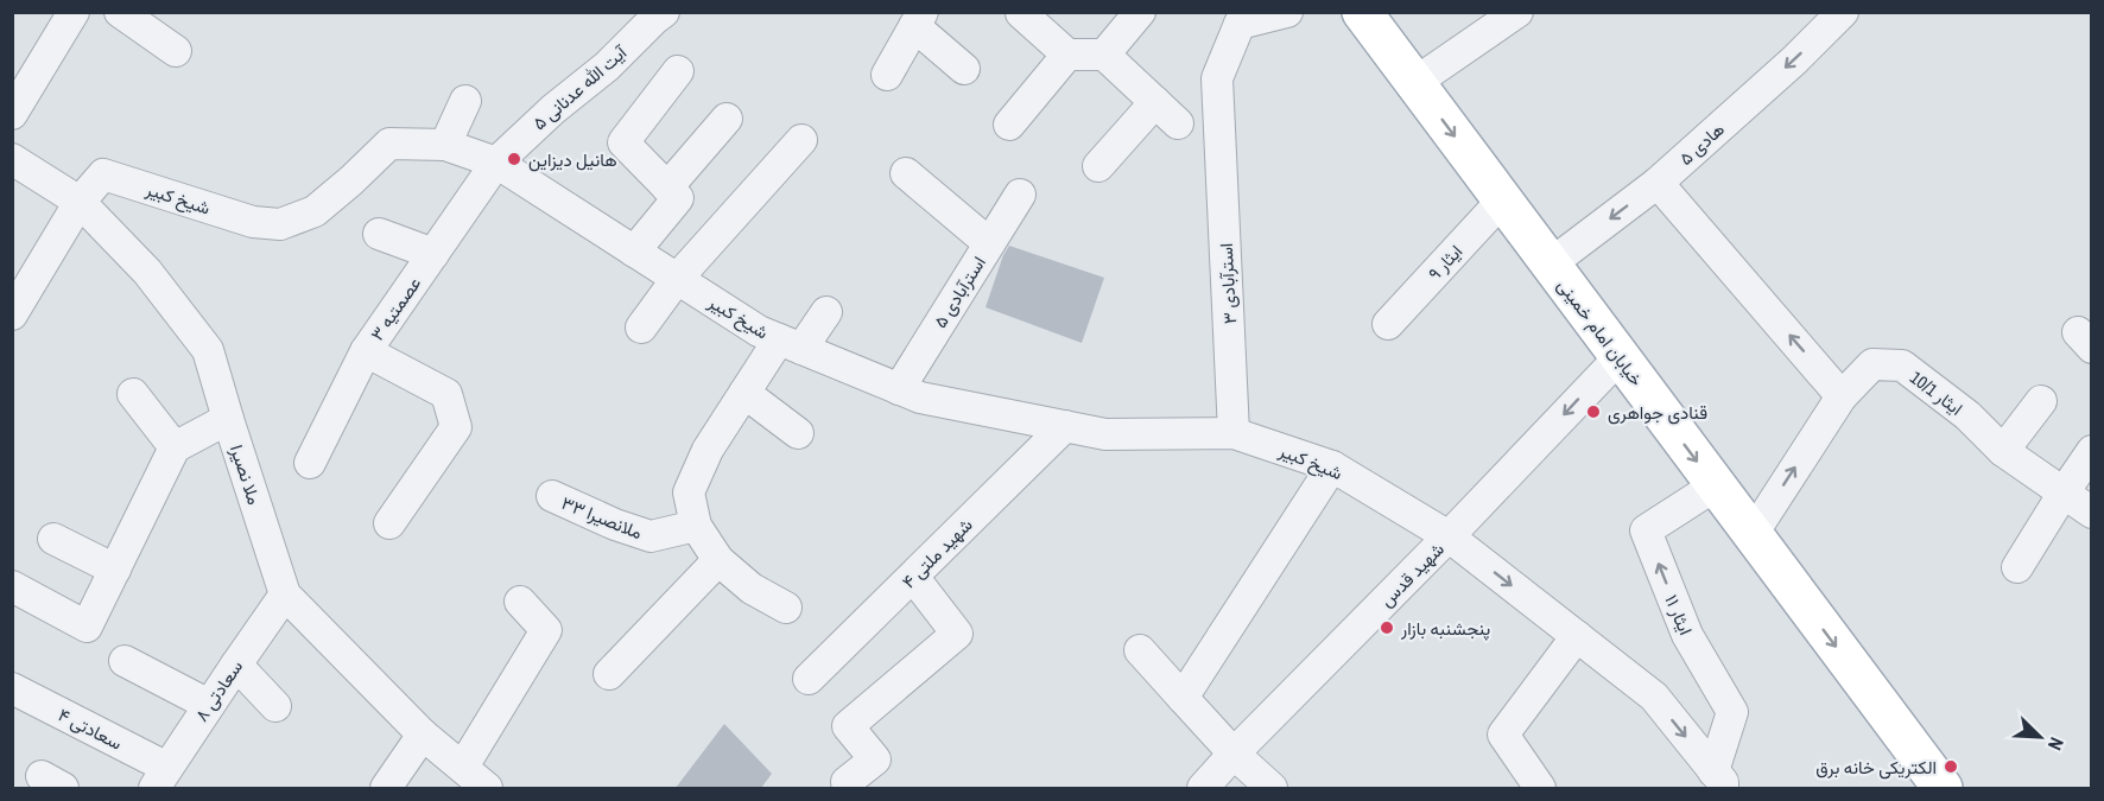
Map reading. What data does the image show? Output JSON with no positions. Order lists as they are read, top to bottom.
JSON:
{
  "streets": {
    "main road": ["خیابان امام خمینی"],
    "street": [
      "آیت الله عدنانی ۵",
      "هادی ۵",
      "شیخ کبیر",
      "ایثار ۹",
      "استرآبادی ٣",
      "استرآبادی ۵",
      "عصمتیه ۳",
      "ایثار 10/1",
      "ملا نصیرا",
      "ملانصیرا ۳۳",
      "شهید ملتی ۴",
      "شهید قدس",
      "ایثار ۱۱",
      "سعادتی ۸",
      "سعادتی ۴"
    ]
  },
  "crossings": [
    ["آیت الله عدنانی ۵", "شیخ کبیر"],
    ["آیت الله عدنانی ۵", "عصمتیه ۳"],
    ["هادی ۵", "خیابان امام خمینی"],
    ["شیخ کبیر", "استرآبادی ٣"],
    ["شیخ کبیر", "استرآبادی ۵"],
    ["شیخ کبیر", "عصمتیه ۳"],
    ["شیخ کبیر", "ملا نصیرا"],
    ["شیخ کبیر", "شهید ملتی ۴"],
    ["شیخ کبیر", "شهید قدس"],
    ["شیخ کبیر", "ایثار ۱۱"],
    ["ایثار ۹", "خیابان امام خمینی"],
    ["خیابان امام خمینی", "ایثار 10/1"],
    ["خیابان امام خمینی", "شهید قدس"],
    ["خیابان امام خمینی", "ایثار ۱۱"],
    ["ملا نصیرا", "سعادتی ۸"],
    ["سعادتی ۸", "سعادتی ۴"]
  ],
  "one_way": ["خیابان امام خمینی", "شهید قدس", "ایثار ۱۱"],
  "places": [
    "هانیل دیزاین",
    "قنادی جواهری",
    "پنجشنبه بازار",
    "الکتریکی خانه برق"
  ],
  "north": "bottom right"
}
